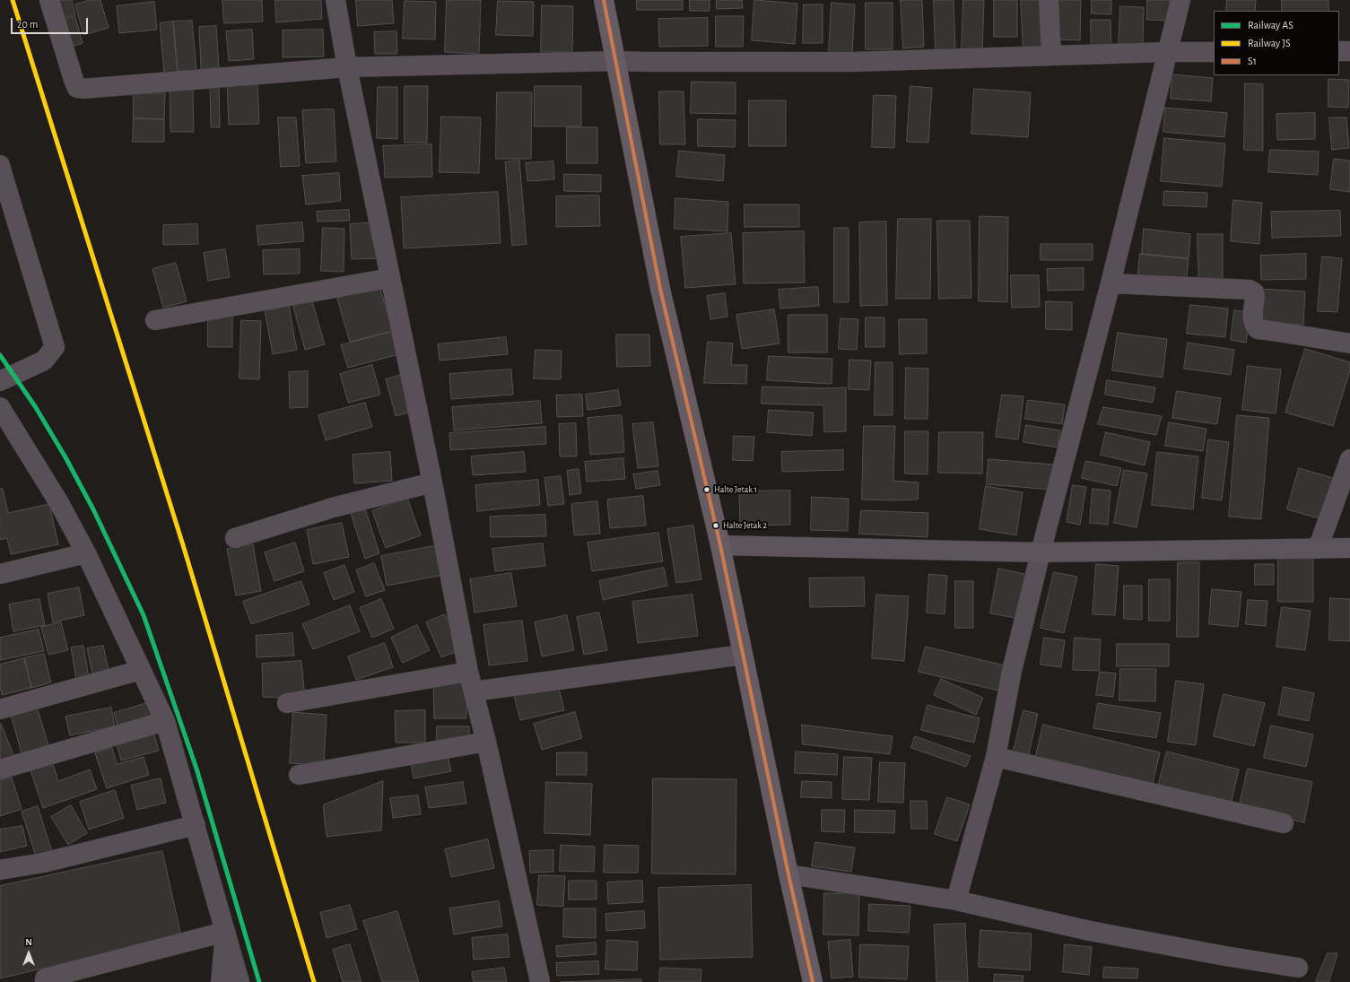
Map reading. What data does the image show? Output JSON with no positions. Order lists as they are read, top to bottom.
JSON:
{
  "places": ["Halte Jetak 1", "Halte Jetak 2"],
  "lines": ["rail line JS", "transit line S1", "rail line AS"],
  "legend": ["Railway AS", "Railway JS", "S1"],
  "scale_bar": "20 m",
  "north": "top"
}
